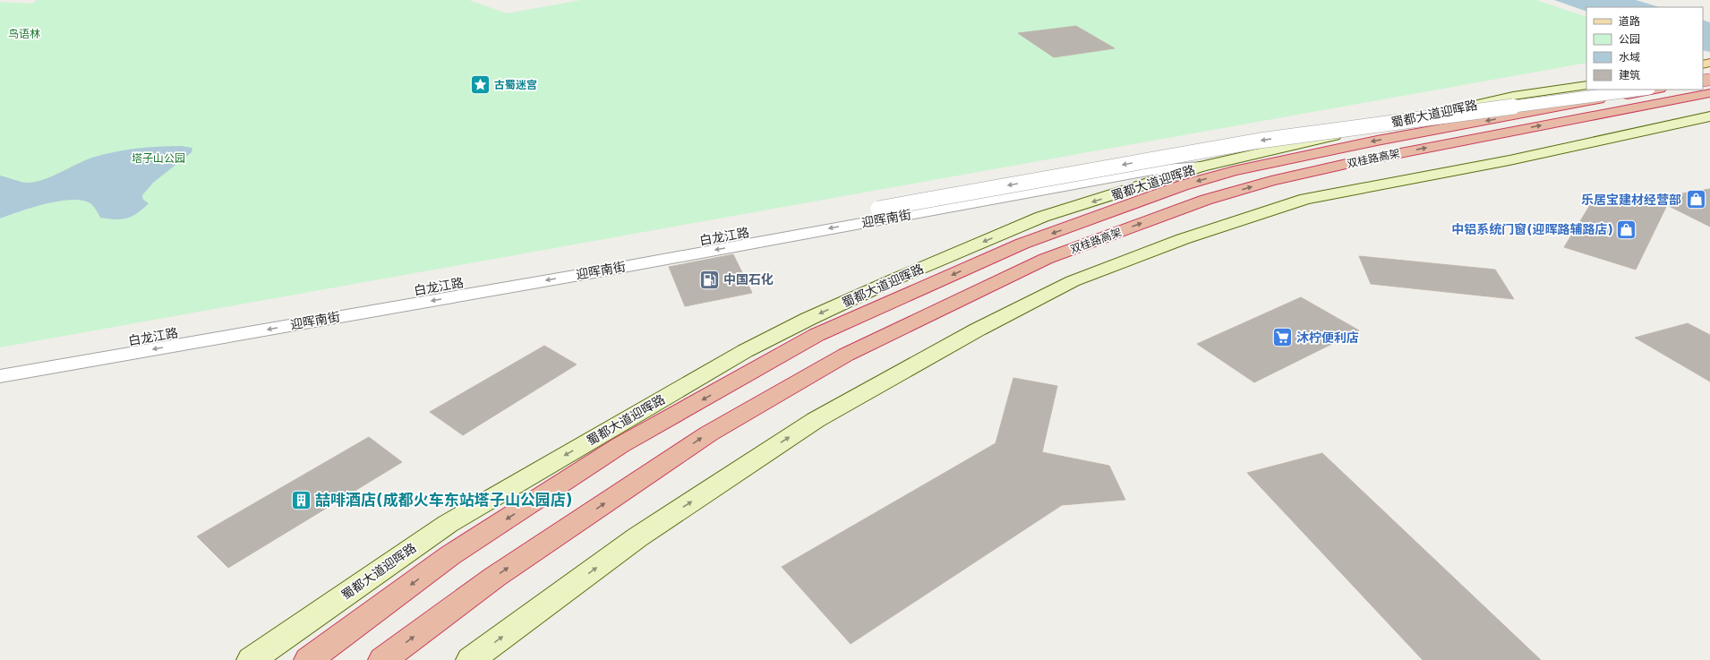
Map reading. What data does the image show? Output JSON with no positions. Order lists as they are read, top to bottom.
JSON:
{
  "streets": {
    "highway": ["蜀都大道迎晖路", "双桂路高架"],
    "street": ["迎晖南街", "白龙江路"]
  },
  "crossings": [
    ["蜀都大道迎晖路", "双桂路高架"],
    ["蜀都大道迎晖路", "迎晖南街"]
  ],
  "one_way": ["迎晖南街", "白龙江路"],
  "parks": ["鸟语林", "塔子山公园"],
  "places": {
    "place": ["古蜀迷宫"],
    "shop": ["乐居宝建材经营部", "中铝系统门窗(迎晖路辅路店)"],
    "fuel station": ["中国石化"],
    "supermarket": ["沐柠便利店"],
    "building": ["喆啡酒店(成都火车东站塔子山公园店)"]
  },
  "legend": [
    "道路",
    "公园",
    "水域",
    "建筑"
  ]
}
